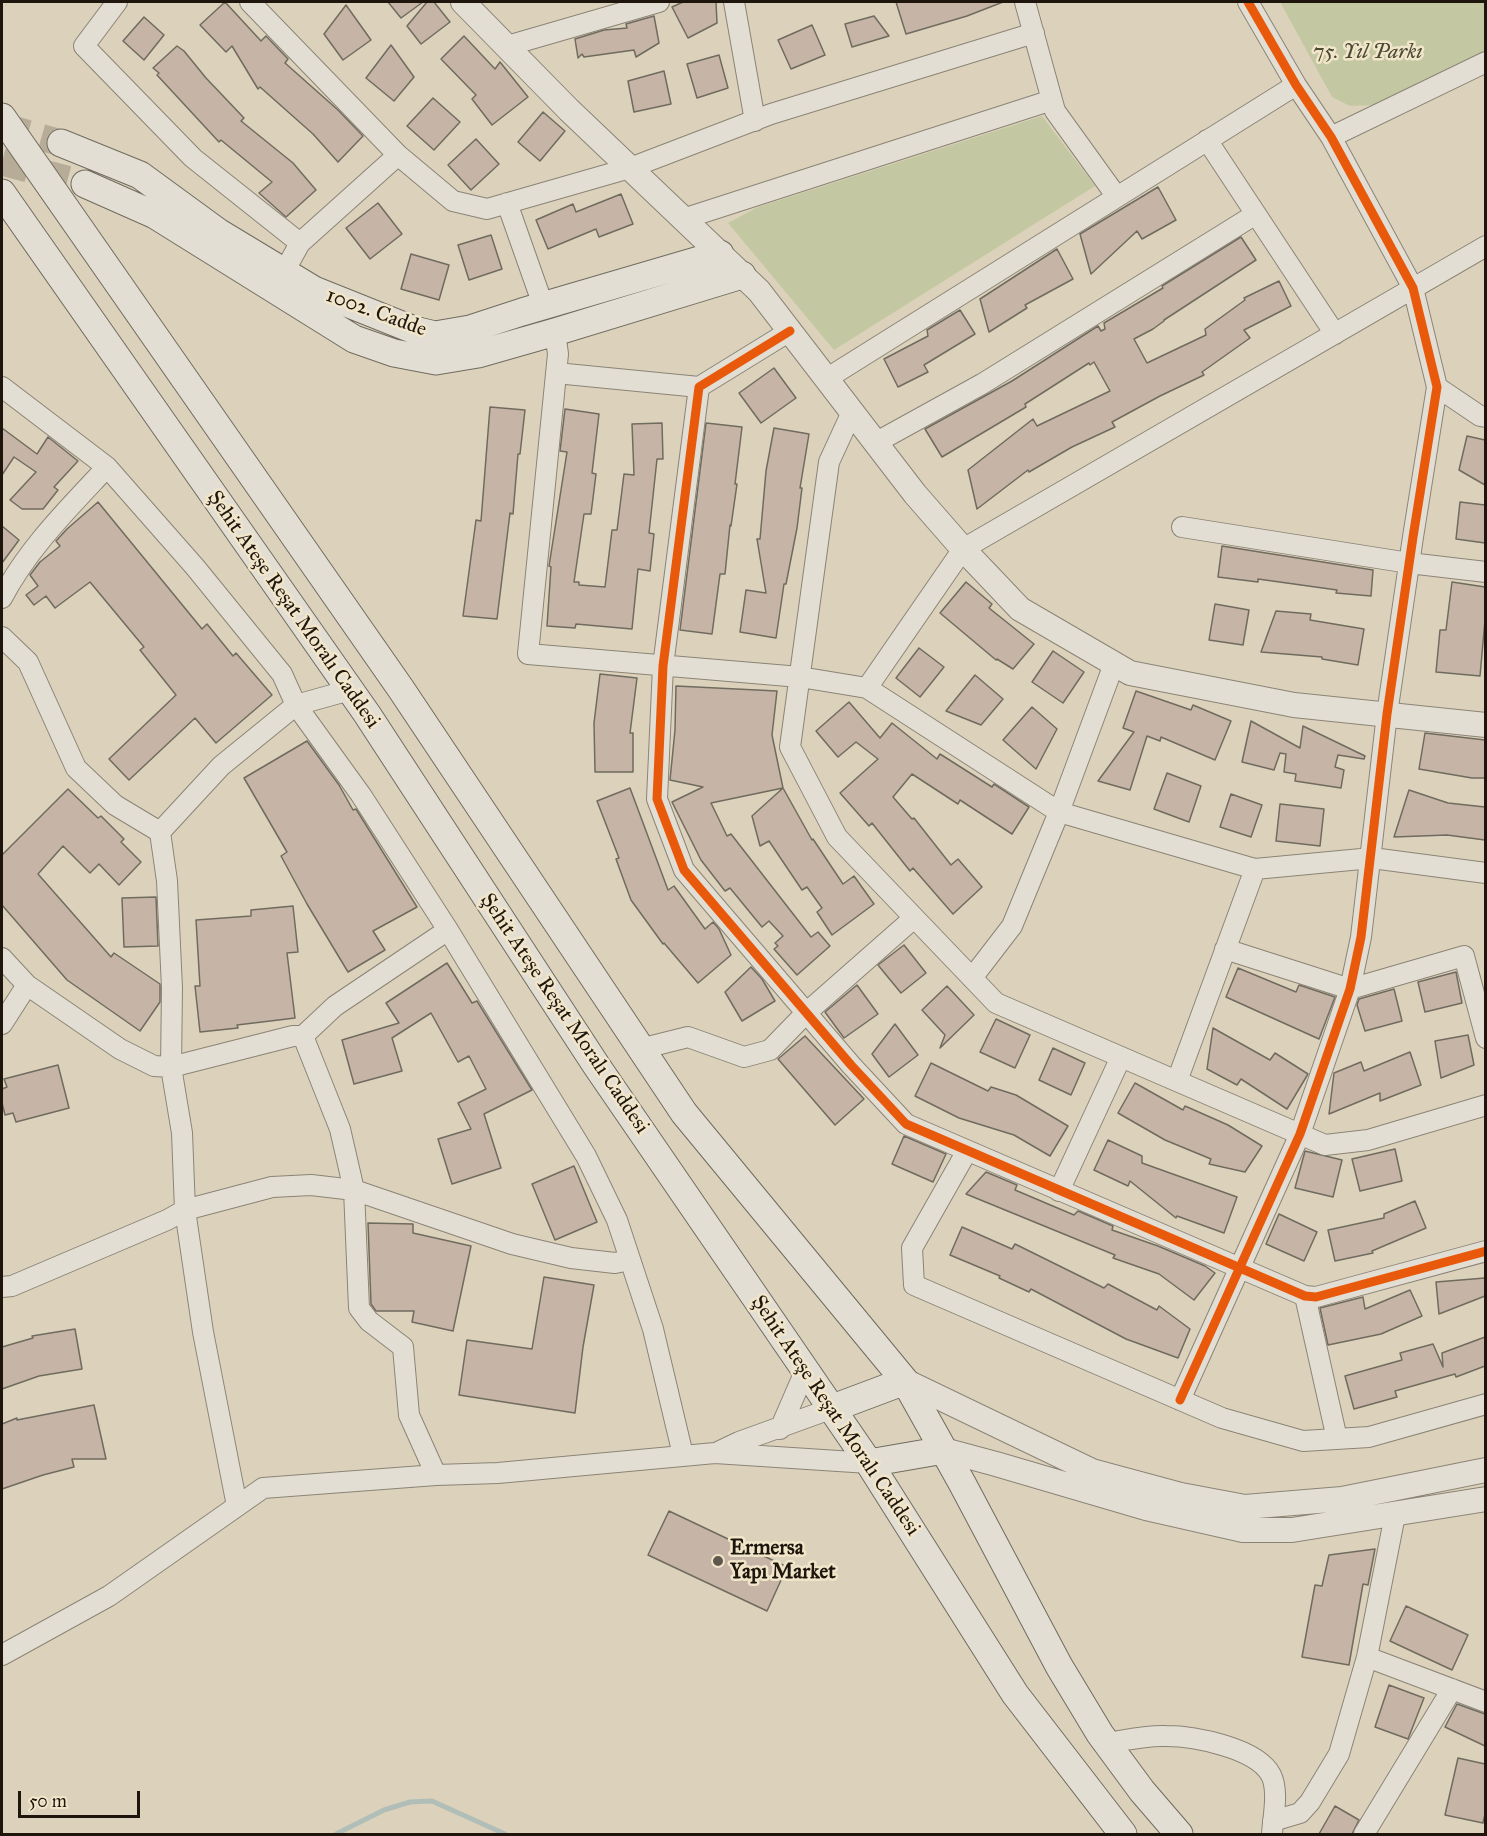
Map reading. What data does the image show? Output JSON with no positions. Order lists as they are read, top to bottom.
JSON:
{
  "streets": {
    "main road": ["1002. Cadde", "Şehit Ateşe Reşat Moralı Caddesi"]
  },
  "parks": ["75. Yıl Parkı"],
  "places": ["Ermersa Yapı Market"],
  "scale_bar": "50 m"
}
